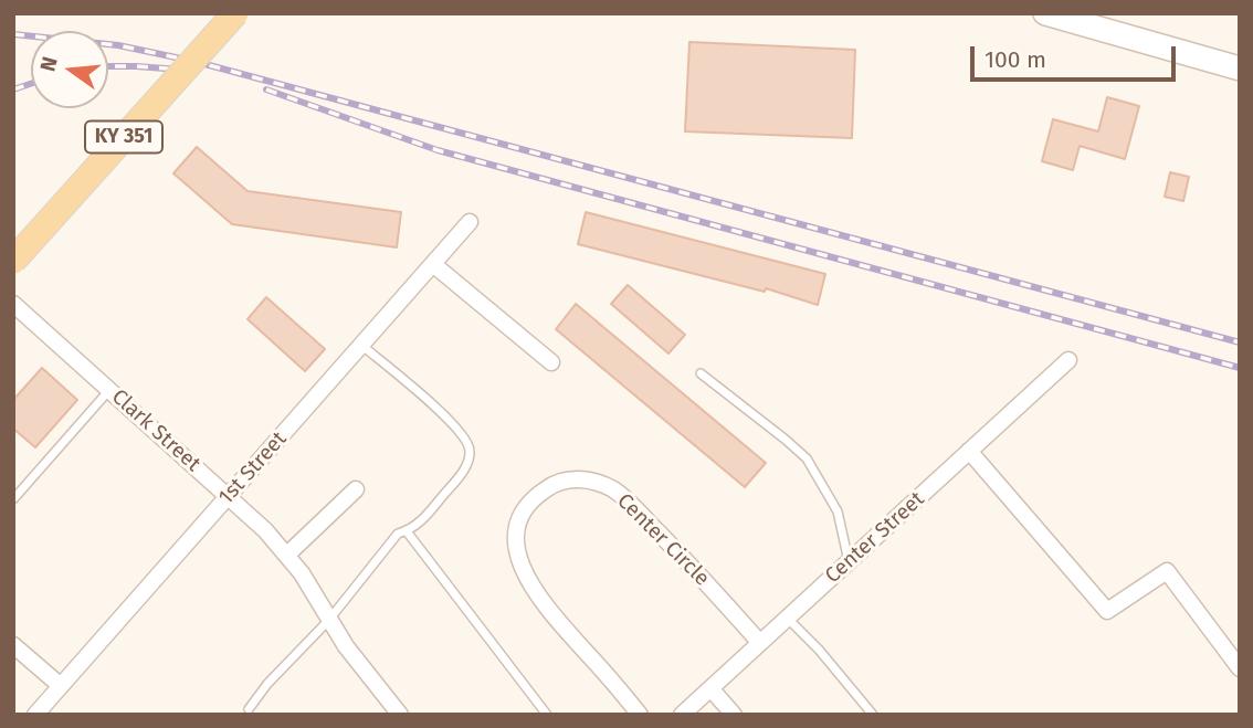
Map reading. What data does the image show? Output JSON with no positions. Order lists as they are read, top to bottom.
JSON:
{
  "streets": {
    "main road": ["KY 351"],
    "street": [
      "Clark Street",
      "1st Street",
      "Center Street",
      "Center Circle"
    ]
  },
  "crossings": [
    ["Clark Street", "1st Street"],
    ["Center Street", "Center Circle"]
  ],
  "scale_bar": "100 m",
  "north": "left"
}
